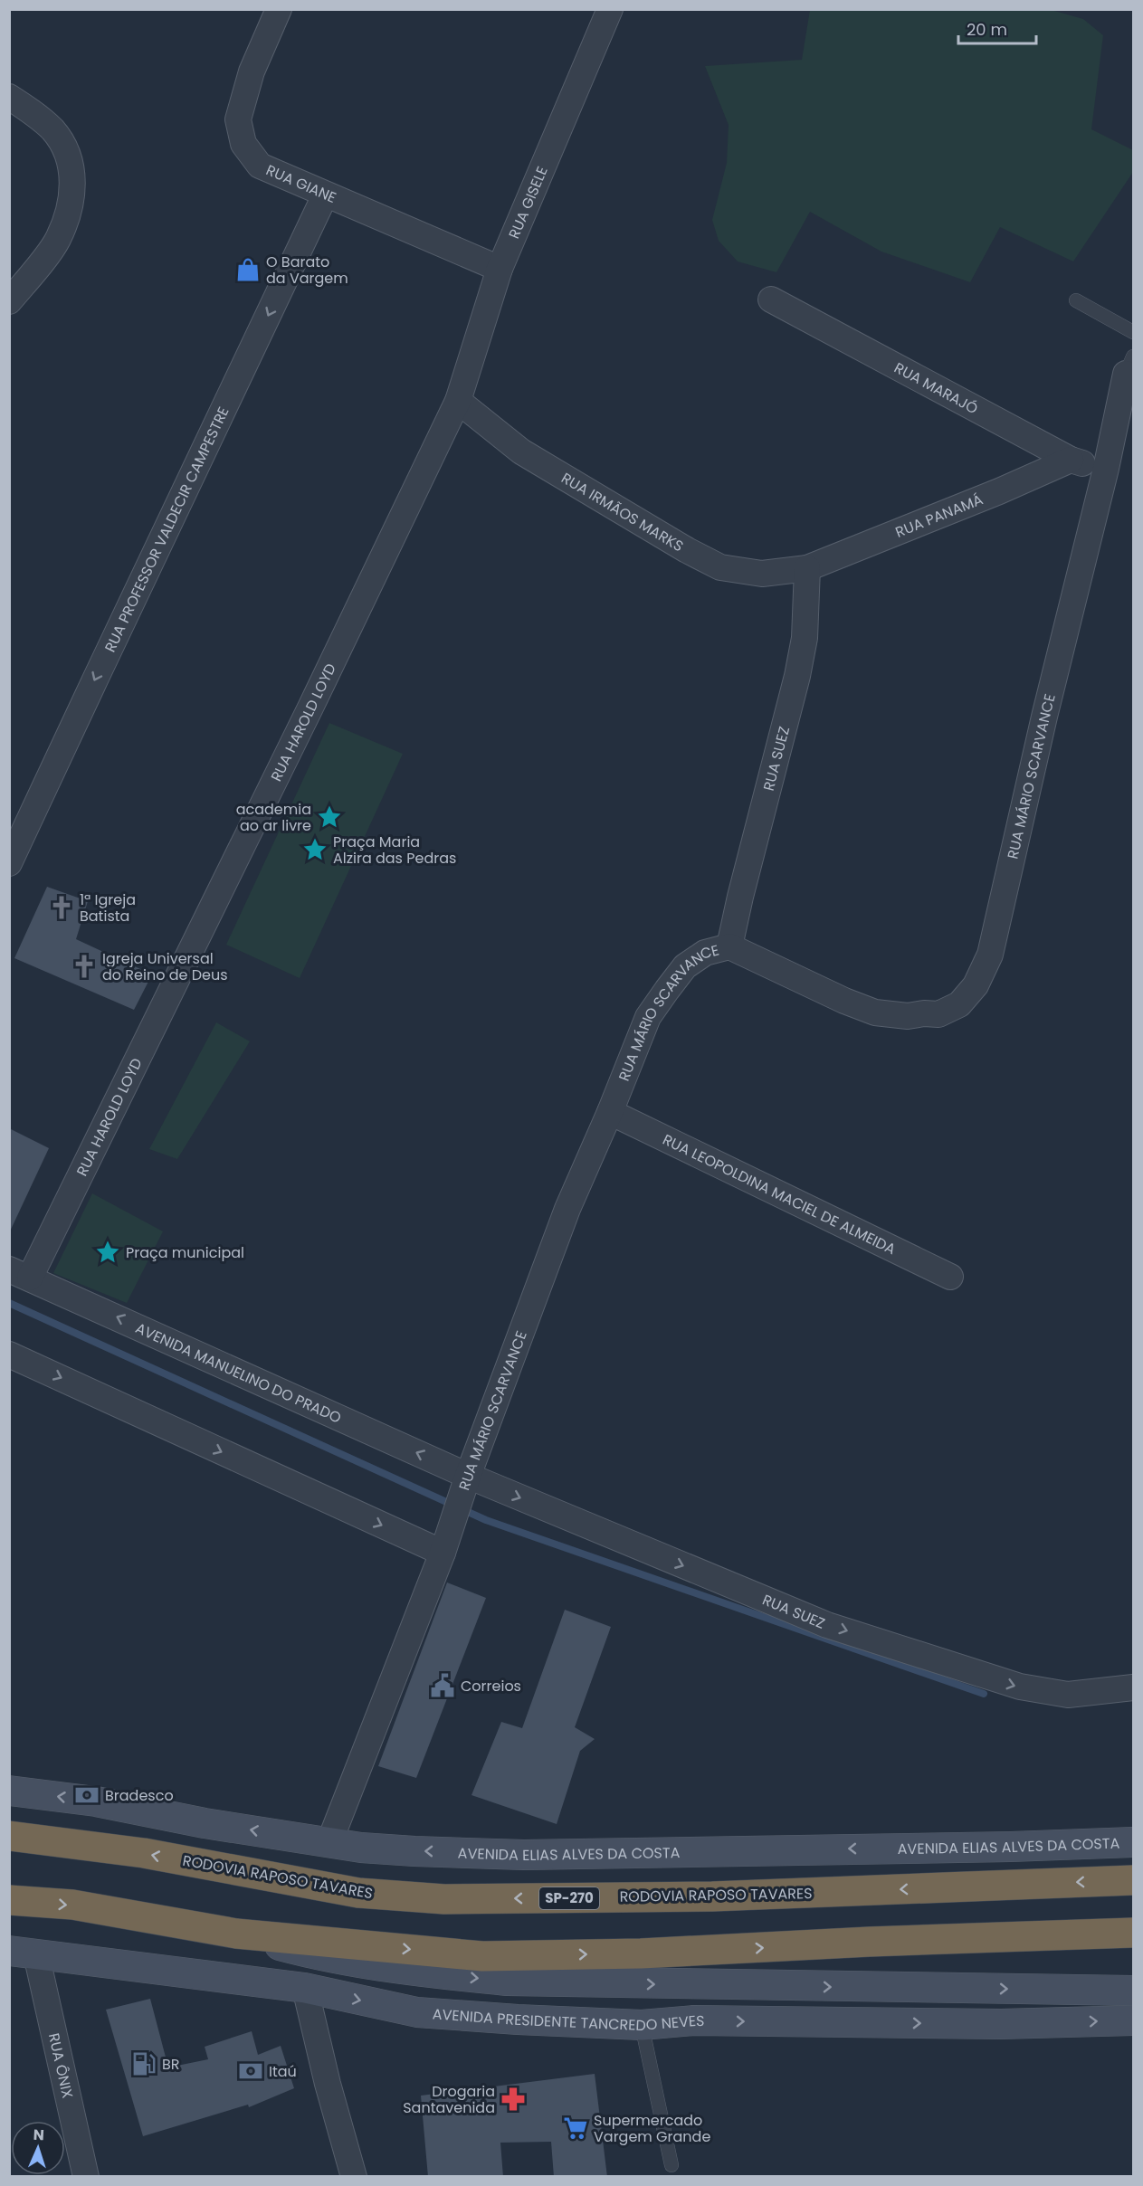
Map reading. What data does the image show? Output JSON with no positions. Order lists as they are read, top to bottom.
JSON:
{
  "streets": {
    "highway": ["RODOVIA RAPOSO TAVARES", "SP-270"],
    "main road": ["AVENIDA ELIAS ALVES DA COSTA", "AVENIDA PRESIDENTE TANCREDO NEVES"],
    "street": [
      "RUA GIANE",
      "RUA GISELE",
      "RUA MARAJÓ",
      "RUA IRMÃOS MARKS",
      "RUA PANAMÁ",
      "RUA PROFESSOR VALDECIR CAMPESTRE",
      "RUA HAROLD LOYD",
      "RUA SUEZ",
      "RUA MÁRIO SCARVANCE",
      "RUA LEOPOLDINA MACIEL DE ALMEIDA",
      "AVENIDA MANUELINO DO PRADO",
      "RUA ÔNIX"
    ]
  },
  "crossings": [
    ["RUA GIANE", "RUA GISELE"],
    ["RUA GIANE", "RUA PROFESSOR VALDECIR CAMPESTRE"],
    ["RUA GISELE", "RUA IRMÃOS MARKS"],
    ["RUA GISELE", "RUA HAROLD LOYD"],
    ["RUA MARAJÓ", "RUA PANAMÁ"],
    ["RUA MARAJÓ", "RUA MÁRIO SCARVANCE"],
    ["RUA IRMÃOS MARKS", "RUA PANAMÁ"],
    ["RUA IRMÃOS MARKS", "RUA HAROLD LOYD"],
    ["RUA IRMÃOS MARKS", "RUA SUEZ"],
    ["RUA PANAMÁ", "RUA SUEZ"],
    ["RUA HAROLD LOYD", "AVENIDA MANUELINO DO PRADO"],
    ["RUA SUEZ", "RUA MÁRIO SCARVANCE"],
    ["RUA SUEZ", "AVENIDA MANUELINO DO PRADO"],
    ["RUA MÁRIO SCARVANCE", "RUA LEOPOLDINA MACIEL DE ALMEIDA"],
    ["RUA MÁRIO SCARVANCE", "AVENIDA MANUELINO DO PRADO"],
    ["RUA MÁRIO SCARVANCE", "AVENIDA ELIAS ALVES DA COSTA"],
    ["AVENIDA PRESIDENTE TANCREDO NEVES", "RUA ÔNIX"]
  ],
  "one_way": ["RUA PROFESSOR VALDECIR CAMPESTRE", "RUA SUEZ"],
  "places": {
    "shop": ["O Barato da Vargem"],
    "place": ["academia ao ar livre", "Praça Maria Alzira das Pedras", "Praça municipal"],
    "church": ["1ª Igreja Batista", "Igreja Universal do Reino de Deus"],
    "public building": ["Correios"],
    "bank": ["Bradesco", "Itaú"],
    "fuel station": ["BR"],
    "pharmacy": ["Drogaria Santavenida"],
    "supermarket": ["Supermercado Vargem Grande"]
  },
  "scale_bar": "20 m",
  "north": "top"
}
